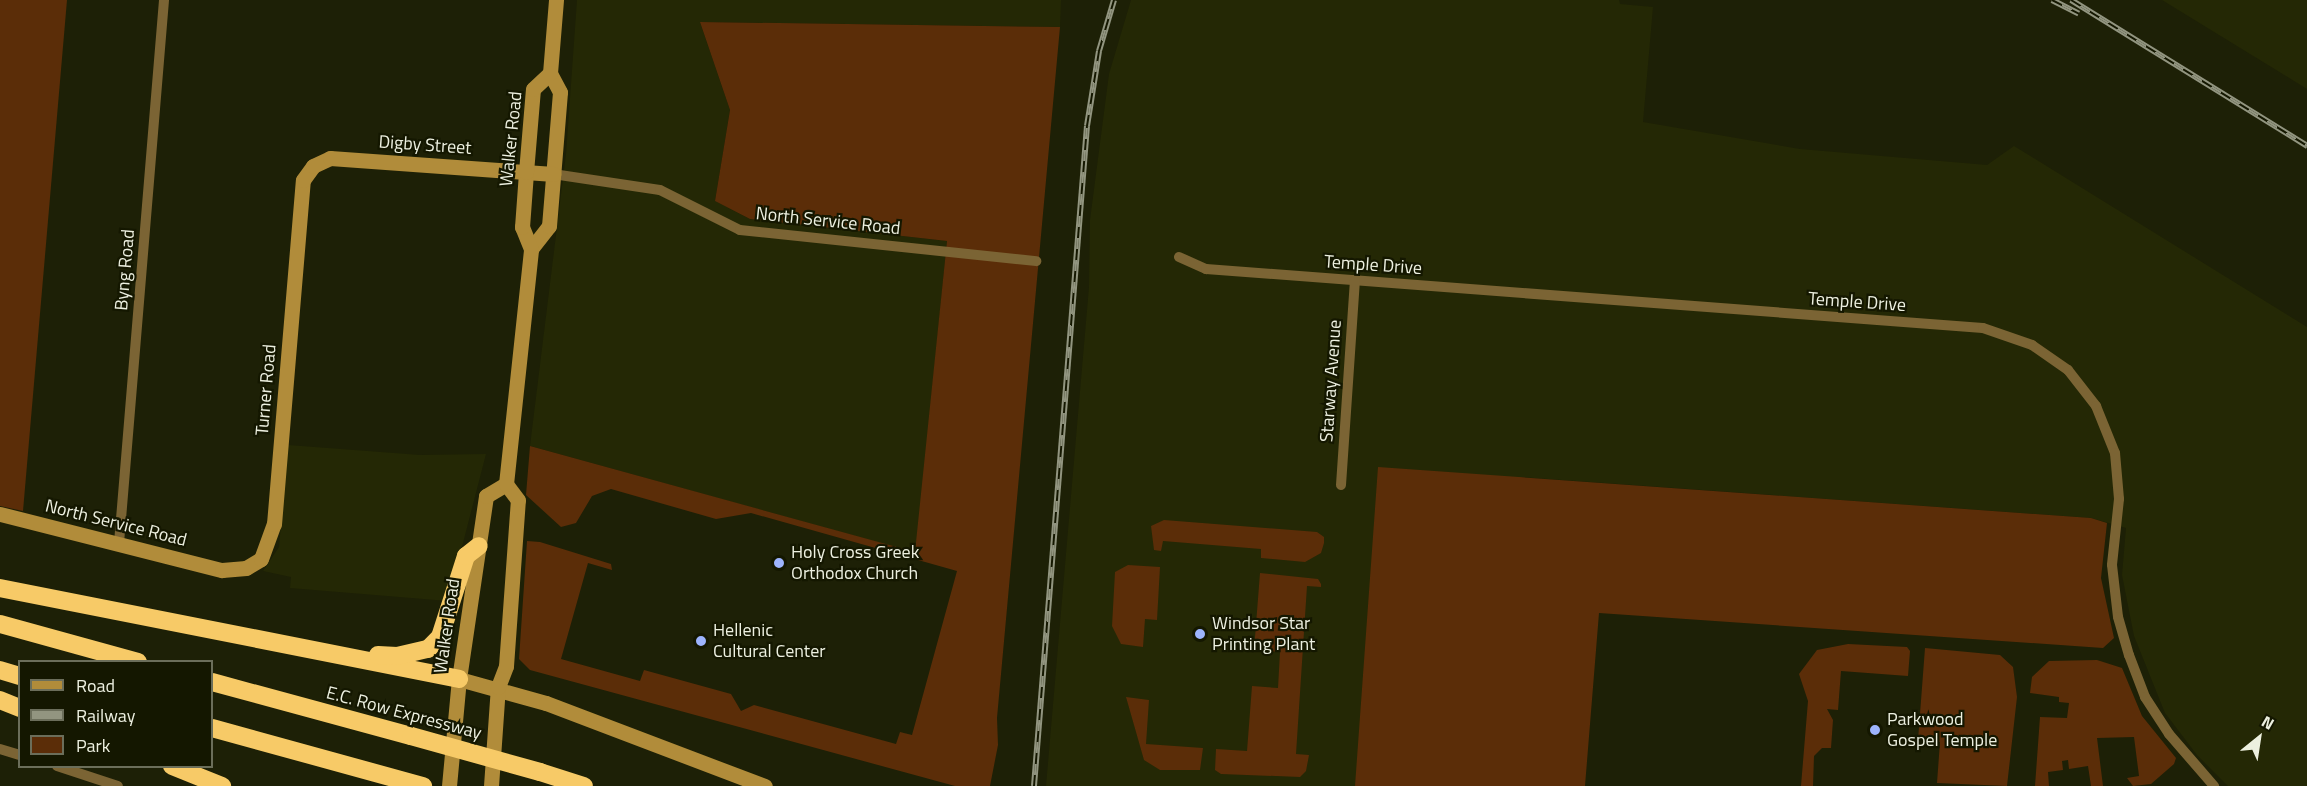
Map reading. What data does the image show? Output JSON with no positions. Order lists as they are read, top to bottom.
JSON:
{
  "streets": {
    "highway": ["E.C. Row Expressway"],
    "main road": [
      "Walker Road",
      "Digby Street",
      "North Service Road",
      "Turner Road"
    ],
    "street": ["Temple Drive", "Byng Road", "Starway Avenue"]
  },
  "crossings": [
    ["Walker Road", "Digby Street"],
    ["Digby Street", "North Service Road"],
    ["Digby Street", "Turner Road"],
    ["North Service Road", "Byng Road"],
    ["North Service Road", "Turner Road"],
    ["Temple Drive", "Starway Avenue"]
  ],
  "places": [
    "Holy Cross Greek Orthodox Church",
    "Windsor Star Printing Plant",
    "Hellenic Cultural Center",
    "Parkwood Gospel Temple"
  ],
  "legend": ["Road", "Railway", "Park"],
  "north": "top right"
}
